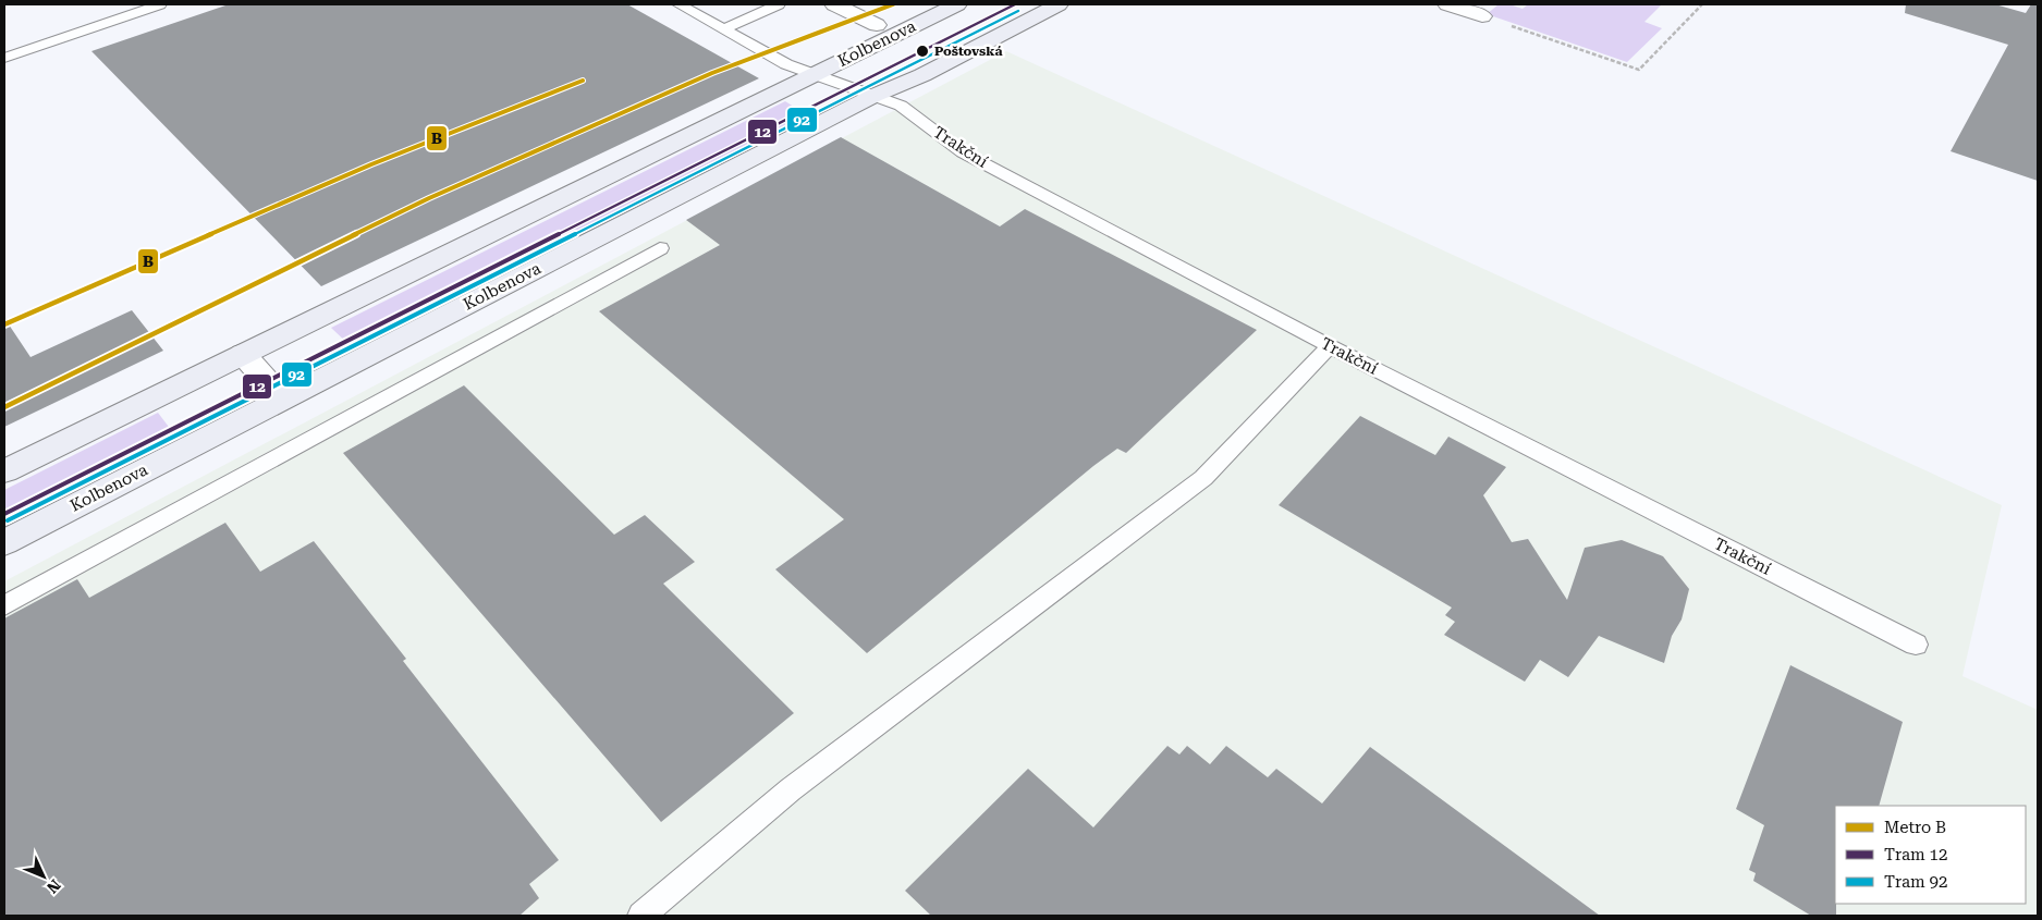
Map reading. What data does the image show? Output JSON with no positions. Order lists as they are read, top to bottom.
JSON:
{
  "streets": {
    "main road": ["Kolbenova"],
    "lane": ["Trakční"]
  },
  "crossings": [
    ["Kolbenova", "Trakční"]
  ],
  "places": ["Poštovská"],
  "lines": ["metro line B", "tram line 12", "tram line 92"],
  "legend": ["Metro B", "Tram 12", "Tram 92"],
  "north": "bottom right"
}
